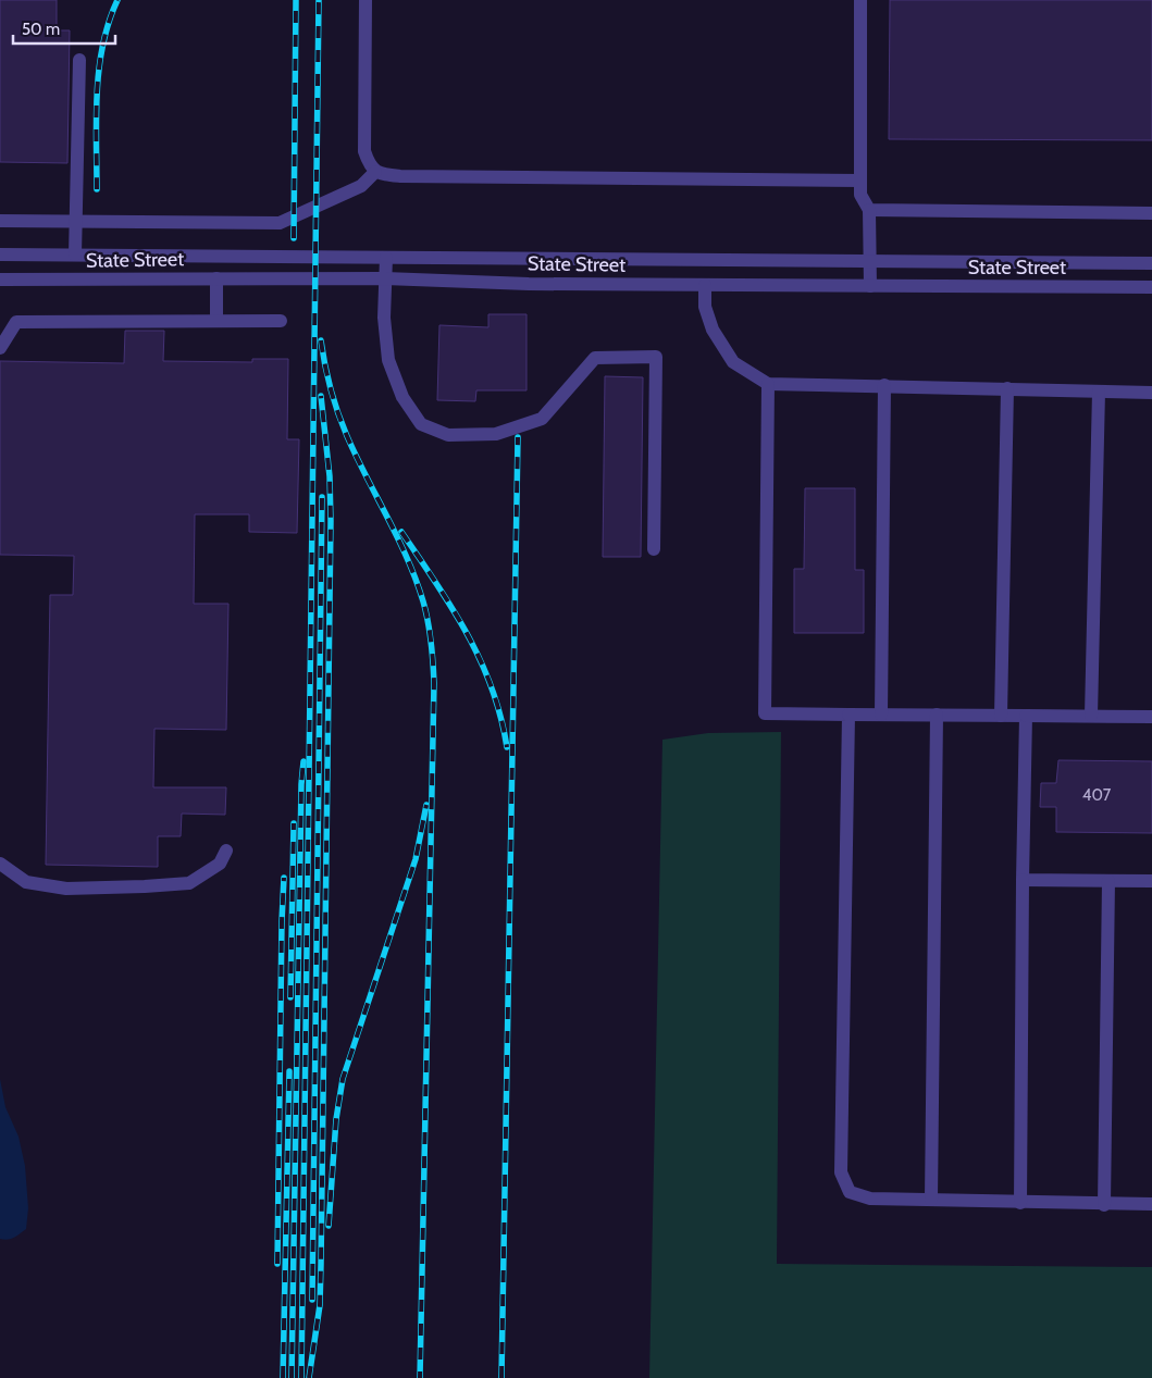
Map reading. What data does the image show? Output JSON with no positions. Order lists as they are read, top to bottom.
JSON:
{
  "streets": {
    "street": ["State Street"]
  },
  "house_numbers": ["407"],
  "scale_bar": "50 m"
}
